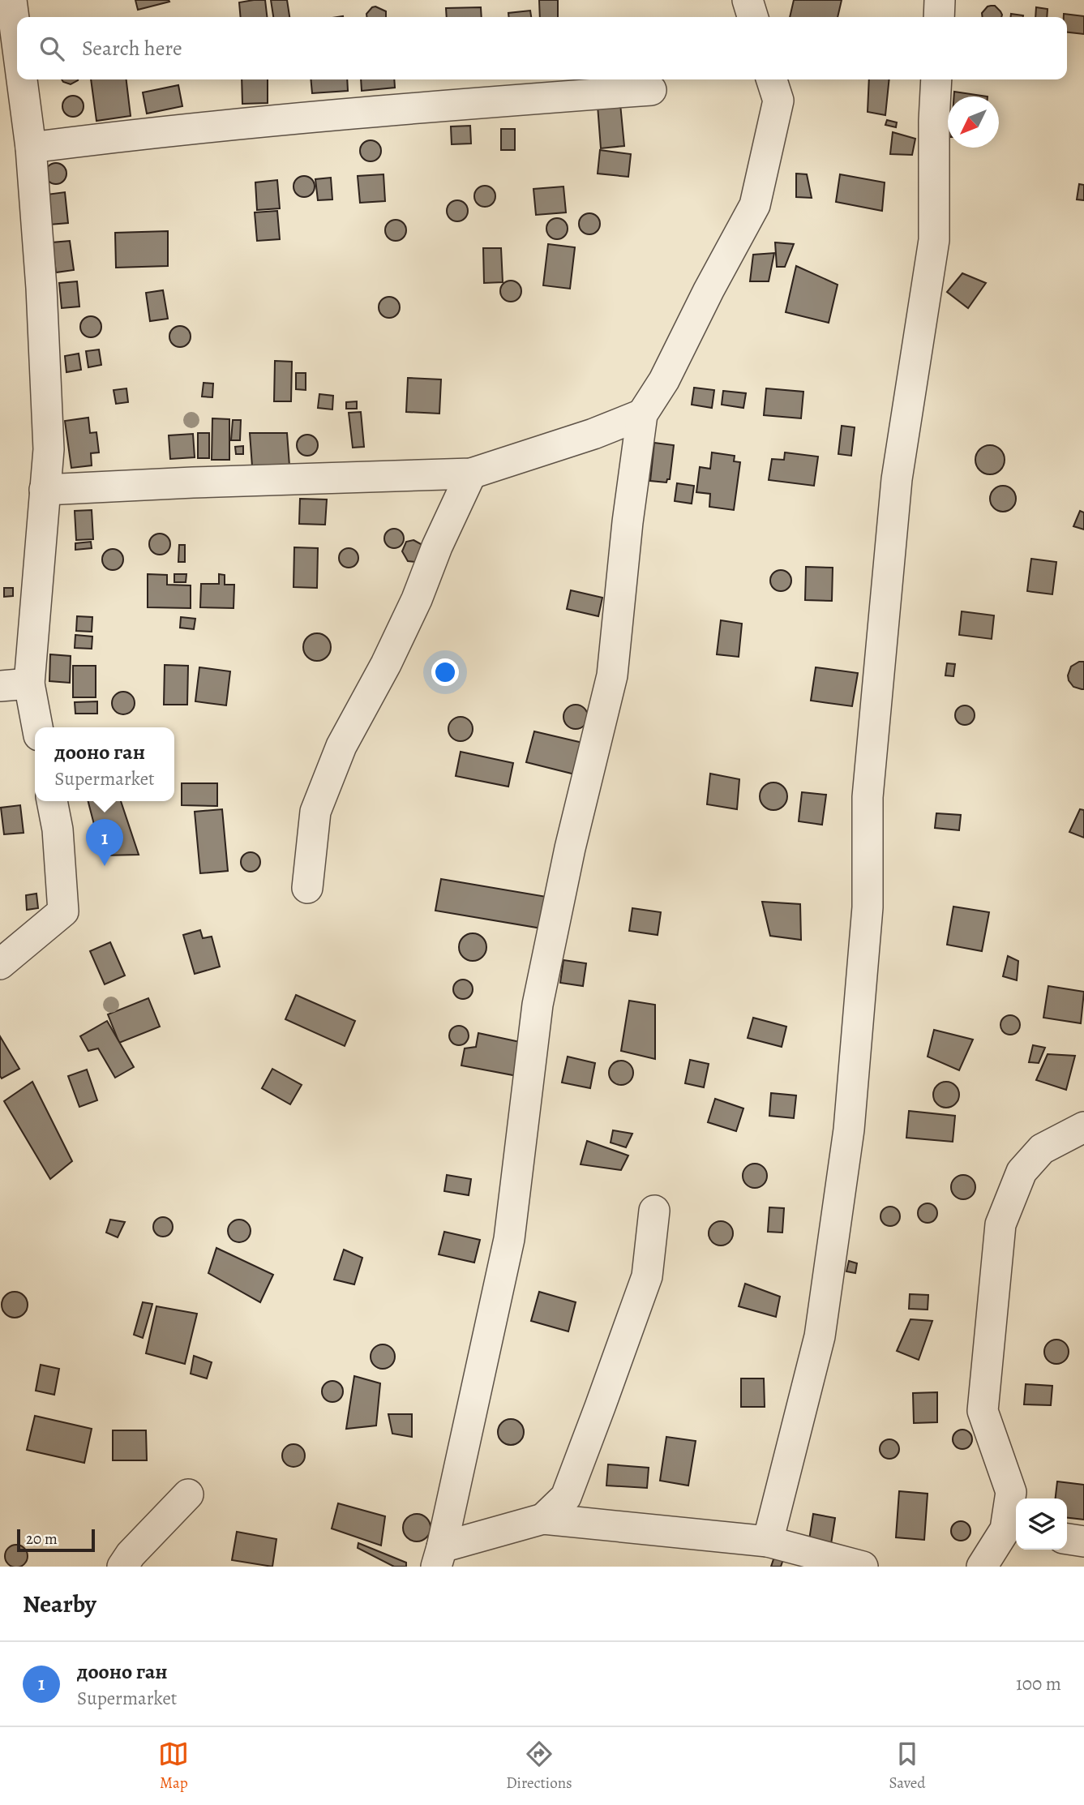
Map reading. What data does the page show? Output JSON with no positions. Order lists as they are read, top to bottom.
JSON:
{
  "scale_bar": "20 m",
  "north": "bottom left",
  "page": {
    "search": "Search here",
    "popup": ["дооно ган", "Supermarket"],
    "pins": "1",
    "scale": "20 m",
    "heading": "Nearby",
    "list": [
      {
        "mark": "1",
        "name": "дооно ган",
        "note": "Supermarket",
        "value": "100 m"
      }
    ],
    "nav": ["Map", "Directions", "Saved"]
  }
}
